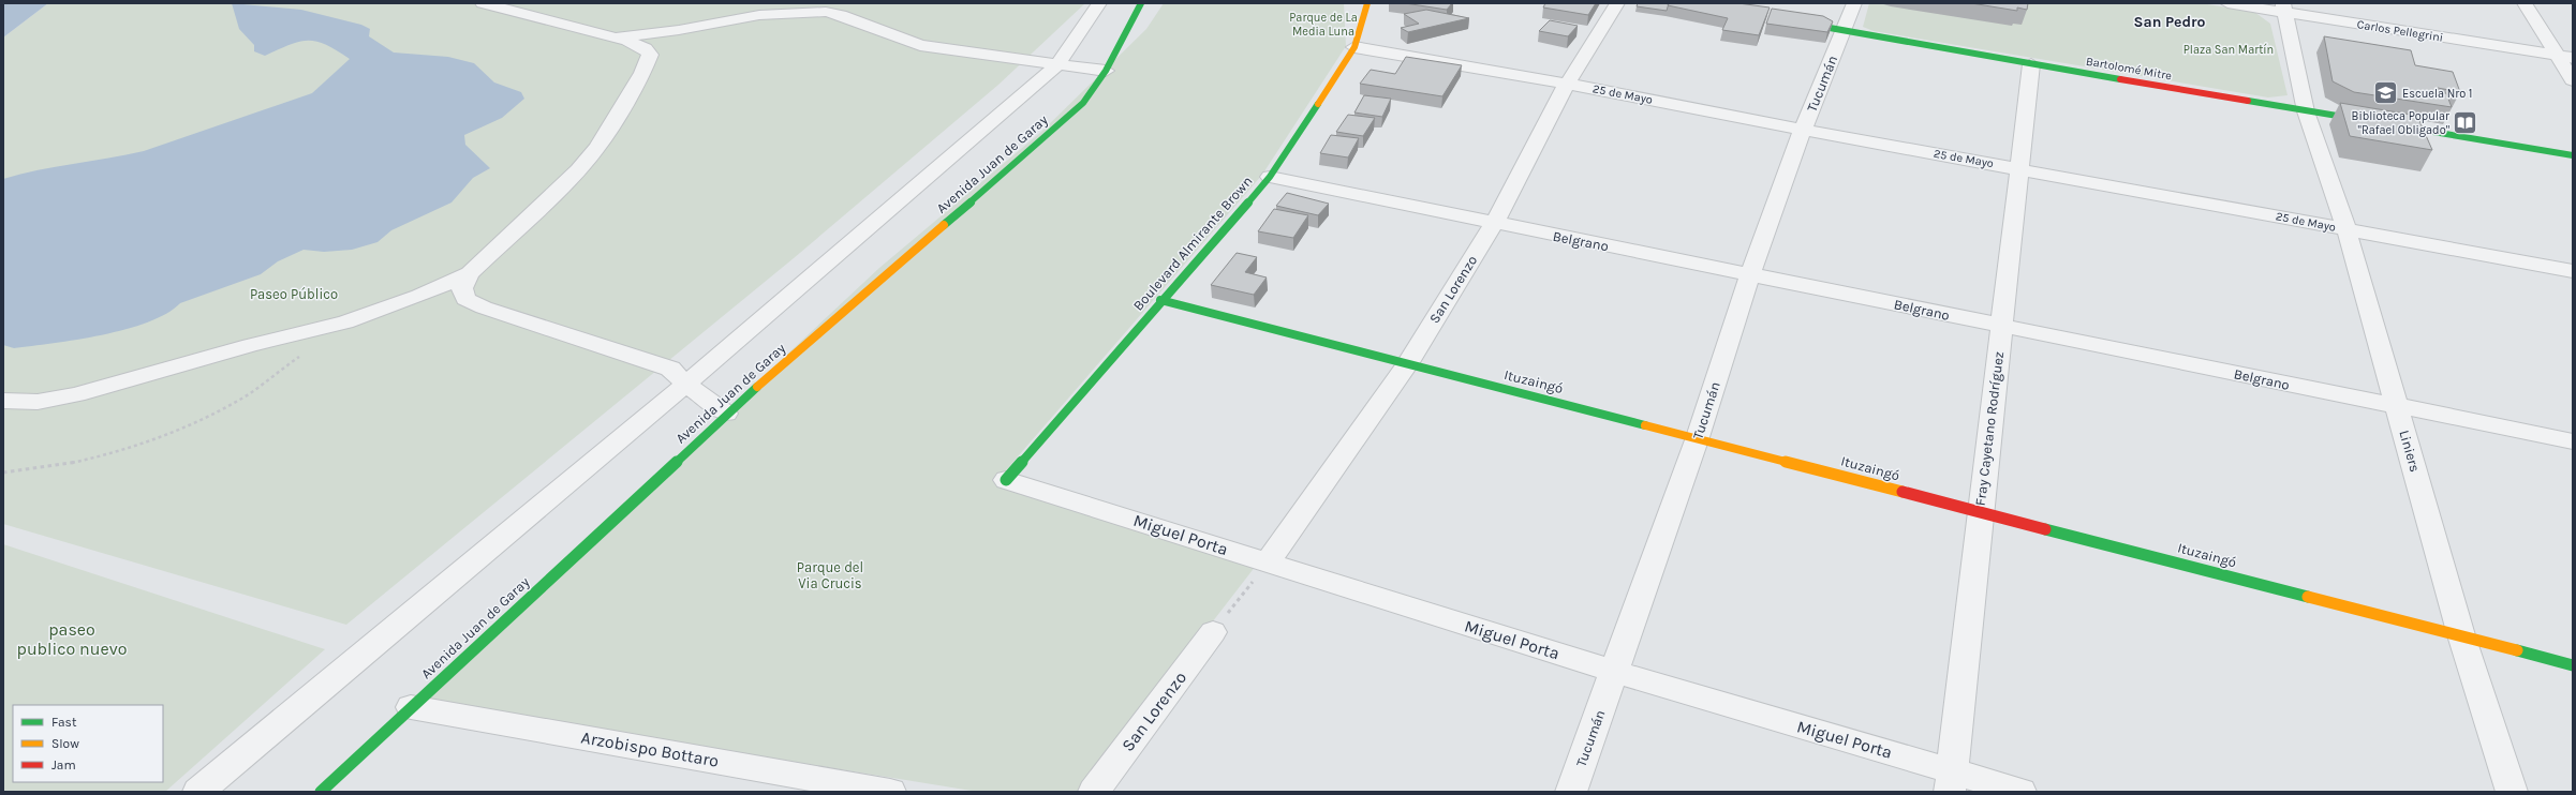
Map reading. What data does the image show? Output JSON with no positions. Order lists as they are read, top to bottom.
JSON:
{
  "streets": {
    "main road": [
      "Bartolomé Mitre",
      "Avenida Juan de Garay",
      "Boulevard Almirante Brown",
      "Ituzaingó"
    ],
    "street": [
      "Carlos Pellegrini",
      "Tucumán",
      "25 de Mayo",
      "Belgrano",
      "San Lorenzo",
      "Fray Cayetano Rodríguez",
      "Liniers",
      "Miguel Porta",
      "Arzobispo Bottaro"
    ]
  },
  "crossings": [
    ["Carlos Pellegrini", "Liniers"],
    ["Bartolomé Mitre", "Tucumán"],
    ["Bartolomé Mitre", "Fray Cayetano Rodríguez"],
    ["Bartolomé Mitre", "Liniers"],
    ["Tucumán", "25 de Mayo"],
    ["Tucumán", "Belgrano"],
    ["Tucumán", "Ituzaingó"],
    ["Tucumán", "Miguel Porta"],
    ["25 de Mayo", "Boulevard Almirante Brown"],
    ["25 de Mayo", "San Lorenzo"],
    ["25 de Mayo", "Fray Cayetano Rodríguez"],
    ["25 de Mayo", "Liniers"],
    ["Avenida Juan de Garay", "Arzobispo Bottaro"],
    ["Belgrano", "Boulevard Almirante Brown"],
    ["Belgrano", "San Lorenzo"],
    ["Belgrano", "Fray Cayetano Rodríguez"],
    ["Belgrano", "Liniers"],
    ["Boulevard Almirante Brown", "Ituzaingó"],
    ["Boulevard Almirante Brown", "Miguel Porta"],
    ["San Lorenzo", "Ituzaingó"],
    ["San Lorenzo", "Miguel Porta"],
    ["Ituzaingó", "Fray Cayetano Rodríguez"],
    ["Ituzaingó", "Liniers"],
    ["Fray Cayetano Rodríguez", "Miguel Porta"]
  ],
  "districts": ["San Pedro"],
  "parks": [
    "Parque de La Media Luna",
    "Plaza San Martín",
    "Paseo Público",
    "Parque del Via Crucis",
    "paseo publico nuevo"
  ],
  "places": {
    "school or university": ["Escuela Nro 1"],
    "library": ["Biblioteca Popular \"Rafael Obligado\""]
  },
  "legend": ["Fast", "Slow", "Jam"]
}
